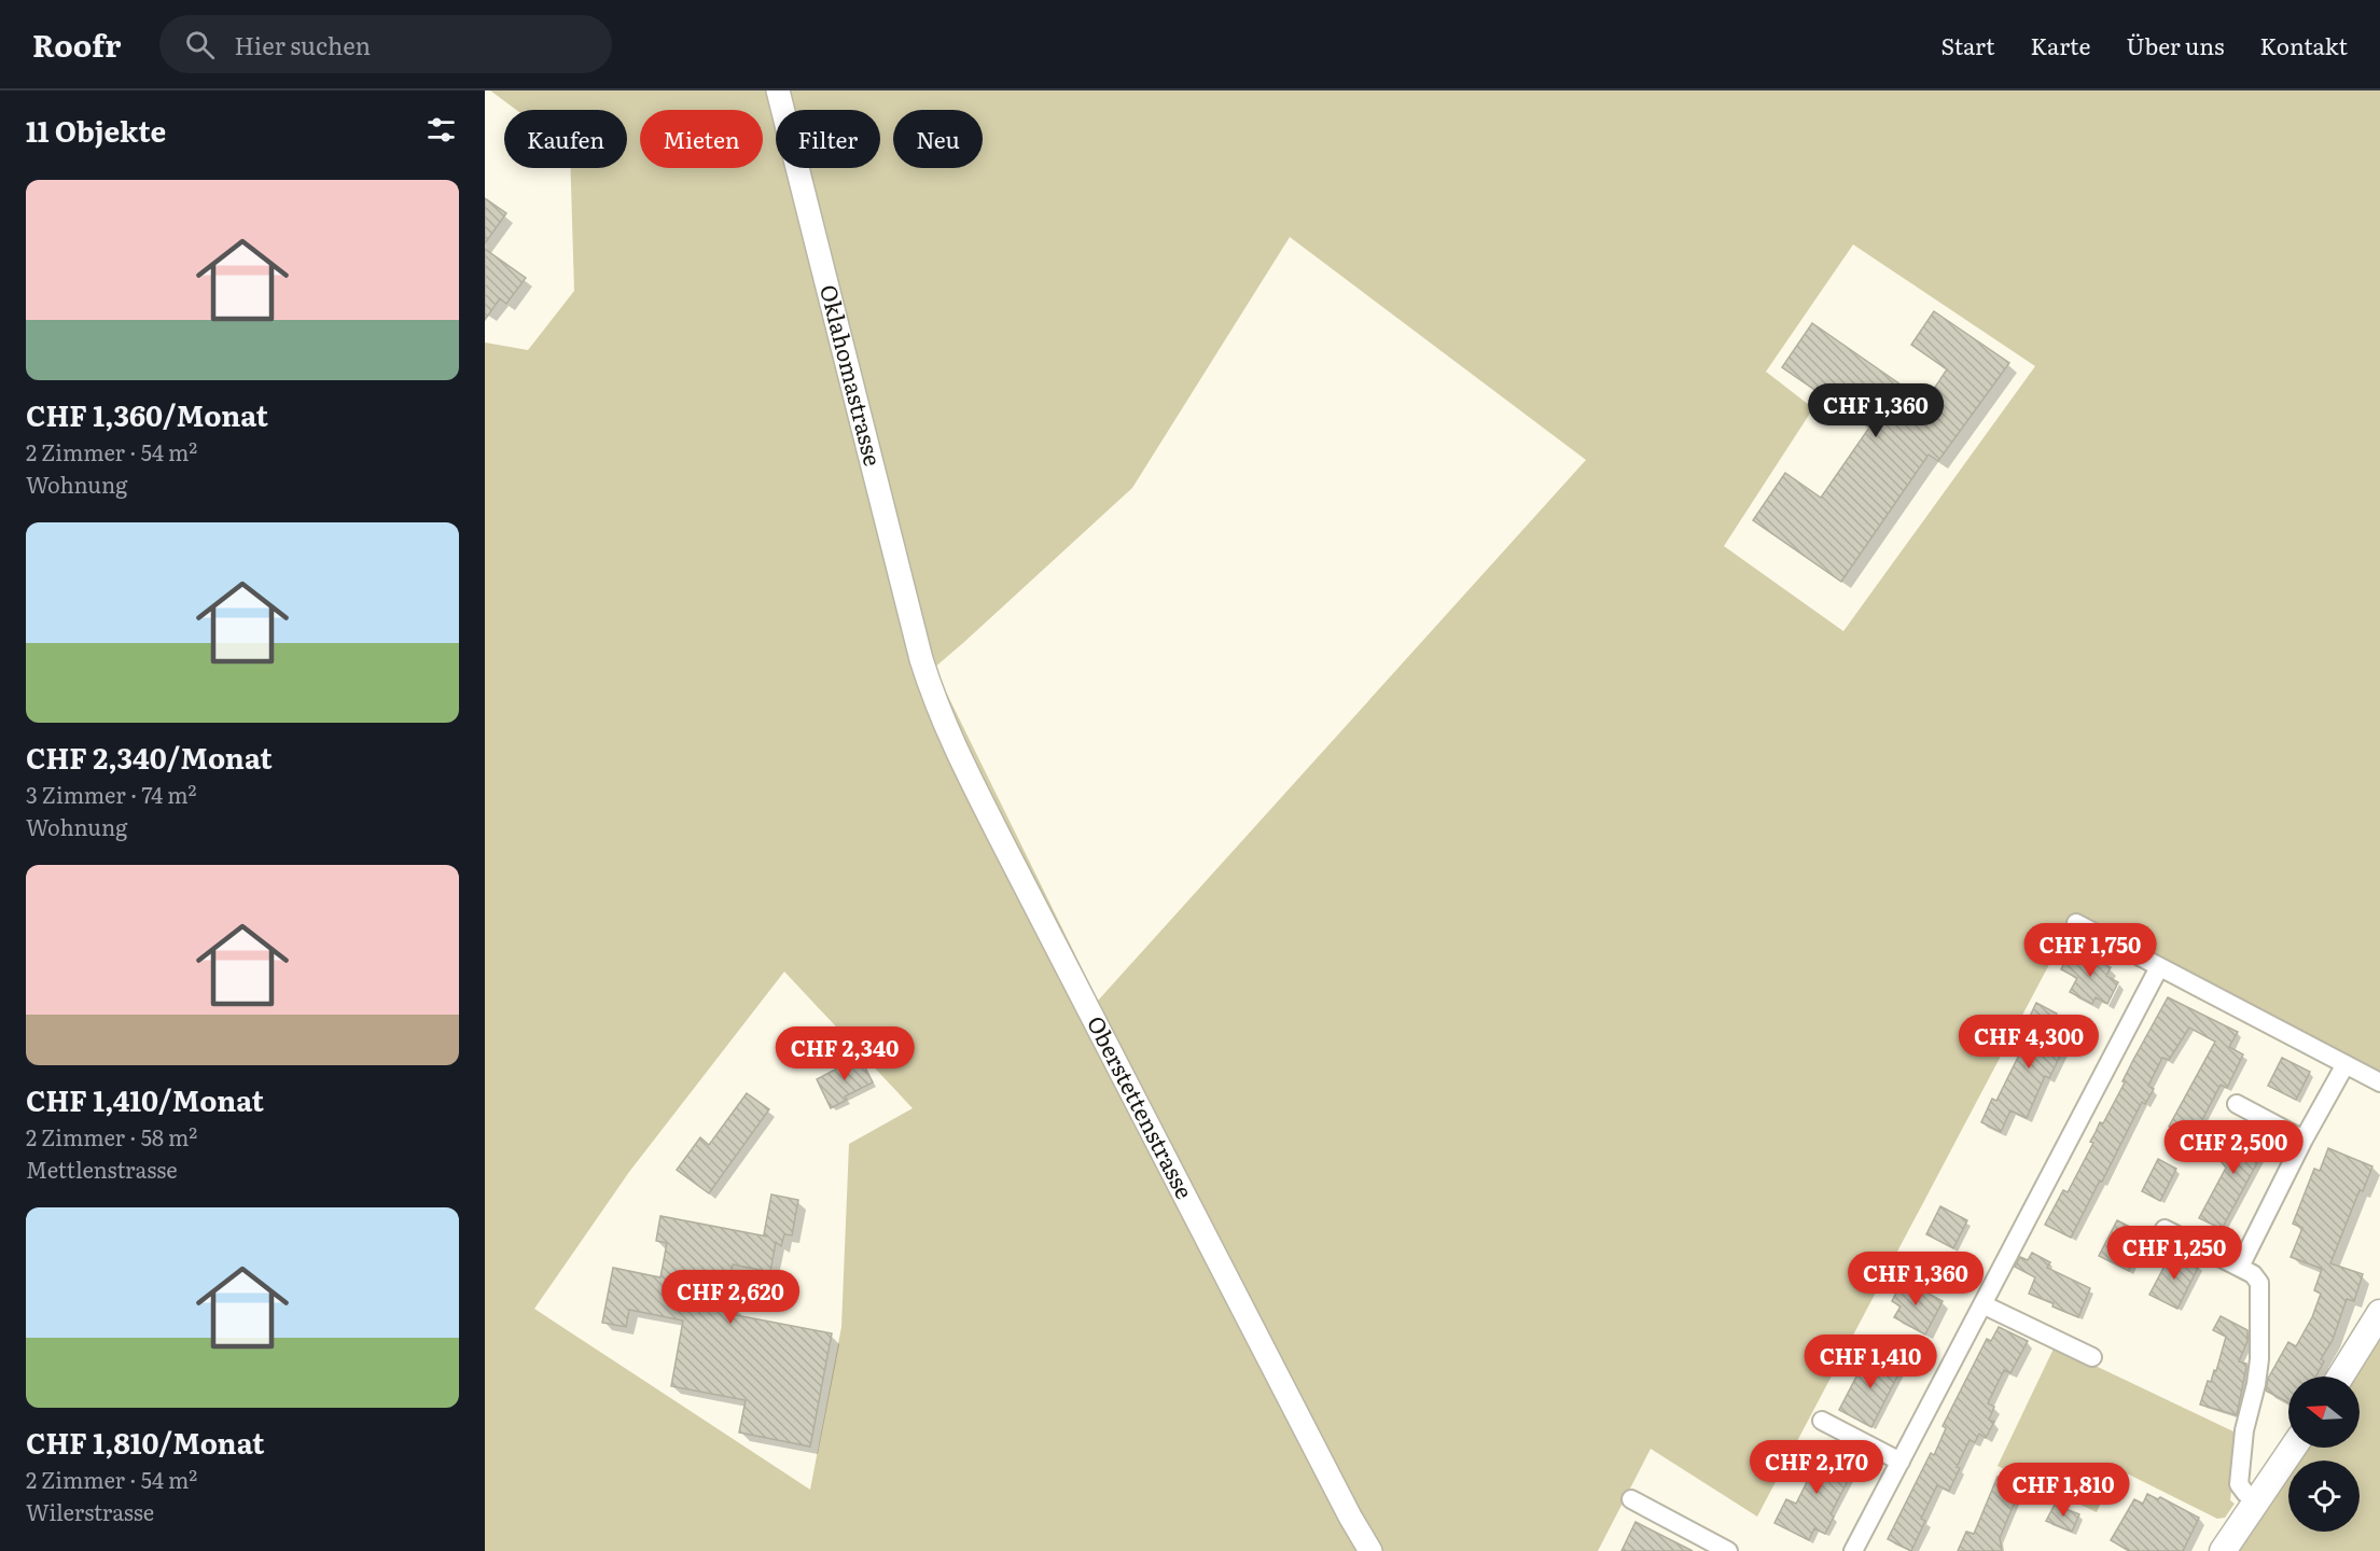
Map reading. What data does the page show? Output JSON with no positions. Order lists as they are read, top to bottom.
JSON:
{
  "streets": {
    "street": ["Oklahomastrasse", "Oberstettenstrasse"]
  },
  "crossings": [
    ["Oklahomastrasse", "Oberstettenstrasse"]
  ],
  "north": "left",
  "page": {
    "header": "Roofr",
    "search": "Hier suchen",
    "nav": [
      "Start",
      "Karte",
      "Über uns",
      "Kontakt"
    ],
    "heading": "11 Objekte",
    "chip": [
      "Kaufen",
      "Mieten",
      "Filter",
      "Neu"
    ],
    "list": [
      {
        "name": "CHF 1,360/Monat",
        "note": "2 Zimmer · 54 m² · Wohnung"
      },
      {
        "name": "CHF 2,340/Monat",
        "note": "3 Zimmer · 74 m² · Wohnung"
      },
      {
        "name": "CHF 1,410/Monat",
        "note": "2 Zimmer · 58 m² · Mettlenstrasse"
      },
      {
        "name": "CHF 1,810/Monat",
        "note": "2 Zimmer · 54 m² · Wilerstrasse"
      }
    ],
    "price": [
      "CHF 1,360",
      "CHF 1,750",
      "CHF 4,300",
      "CHF 2,340",
      "CHF 2,500",
      "CHF 1,250",
      "CHF 1,360",
      "CHF 2,620",
      "CHF 1,410",
      "CHF 2,170",
      "CHF 1,810"
    ]
  }
}
